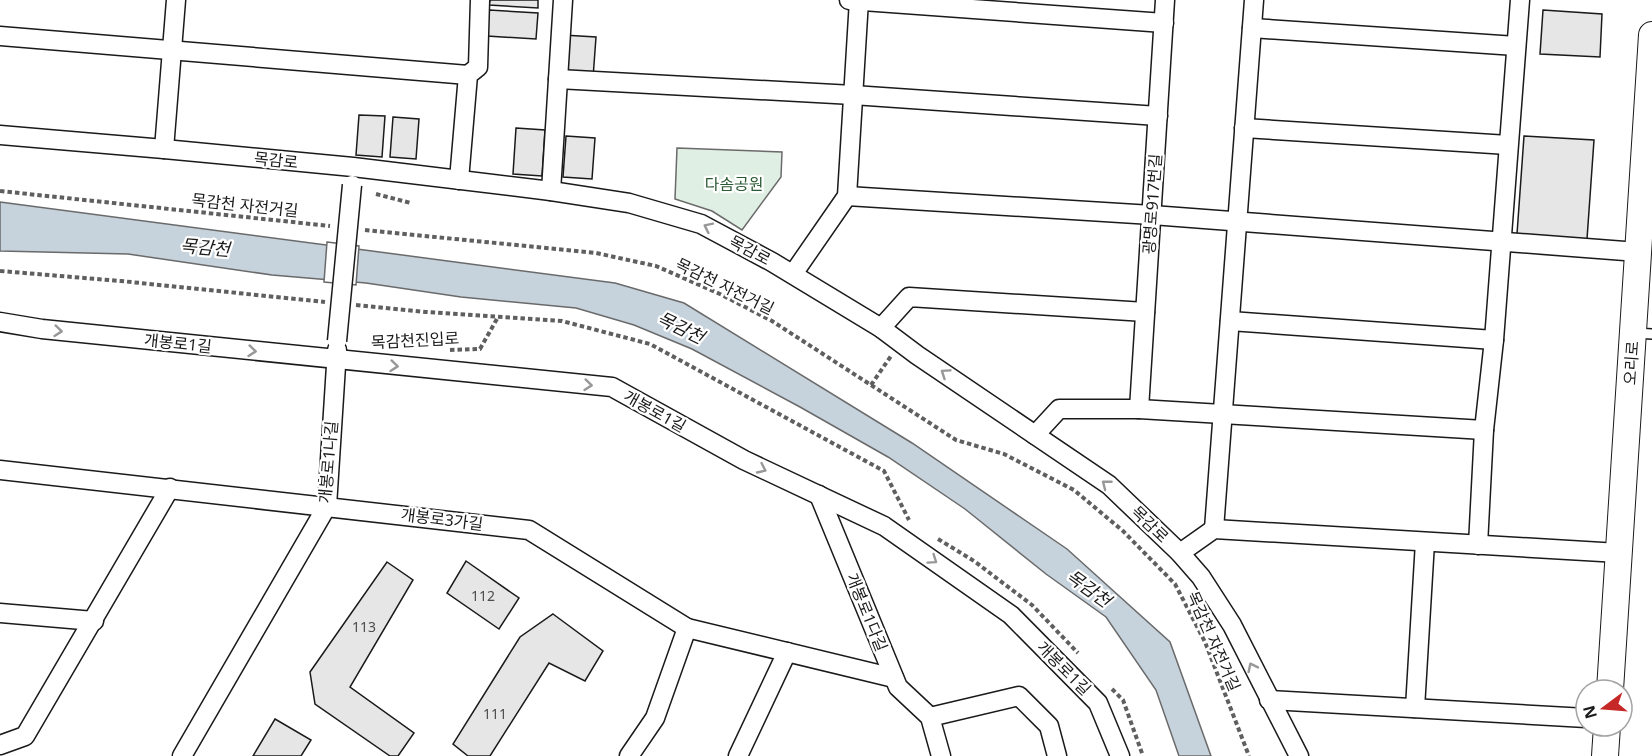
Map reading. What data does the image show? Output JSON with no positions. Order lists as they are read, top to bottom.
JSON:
{
  "streets": {
    "main road": ["오리로"],
    "street": [
      "목감로",
      "광명로917번길",
      "개봉로1길",
      "개봉로1나길",
      "개봉로3가길",
      "개봉로1다길"
    ],
    "path": ["목감천 자전거길", "목감천진입로"]
  },
  "crossings": [
    ["목감로", "개봉로1나길"],
    ["개봉로1길", "개봉로1나길"],
    ["개봉로1길", "개봉로1다길"],
    ["개봉로1나길", "개봉로3가길"],
    ["개봉로3가길", "개봉로1다길"]
  ],
  "one_way": ["목감로", "개봉로1길"],
  "water": ["목감천"],
  "parks": ["다솜공원"],
  "house_numbers": ["112", "113", "111"],
  "north": "left"
}
